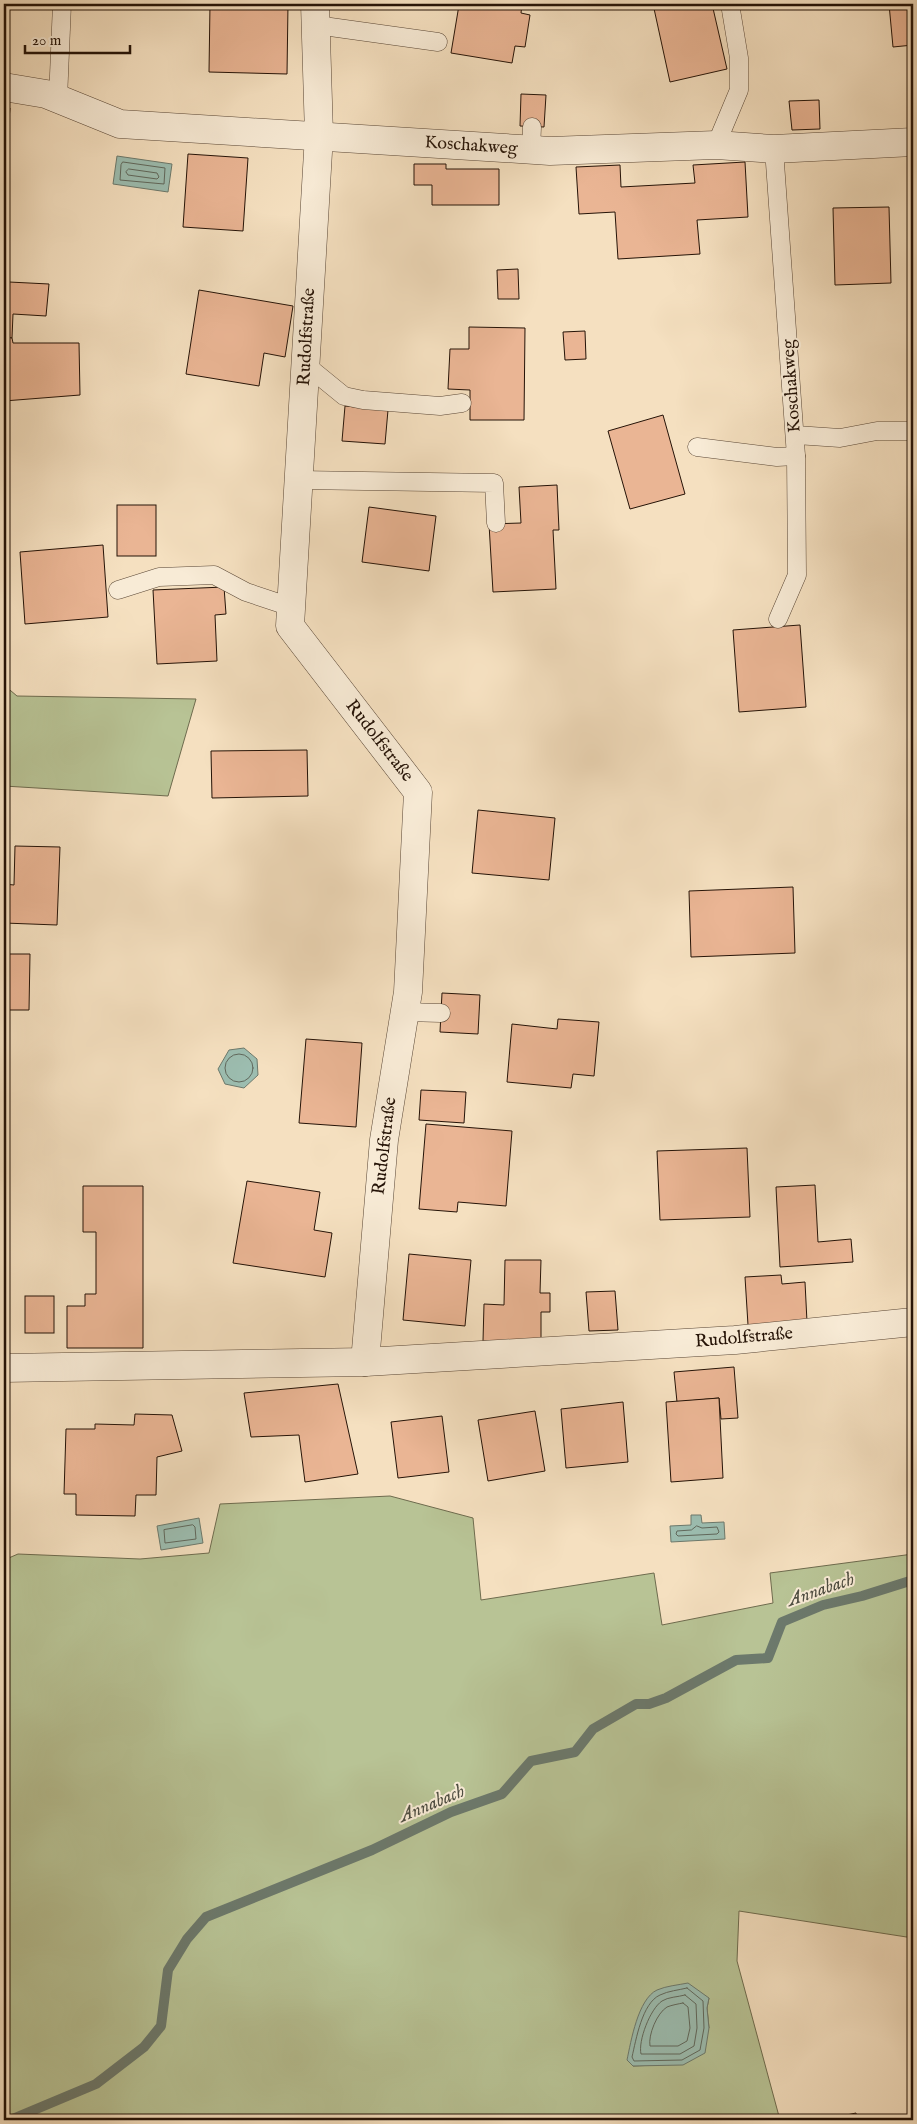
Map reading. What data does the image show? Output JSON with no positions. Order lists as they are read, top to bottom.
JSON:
{
  "streets": {
    "street": ["Koschakweg", "Rudolfstraße"]
  },
  "crossings": [
    ["Koschakweg", "Rudolfstraße"]
  ],
  "water": ["Annabach"],
  "scale_bar": "20 m"
}
